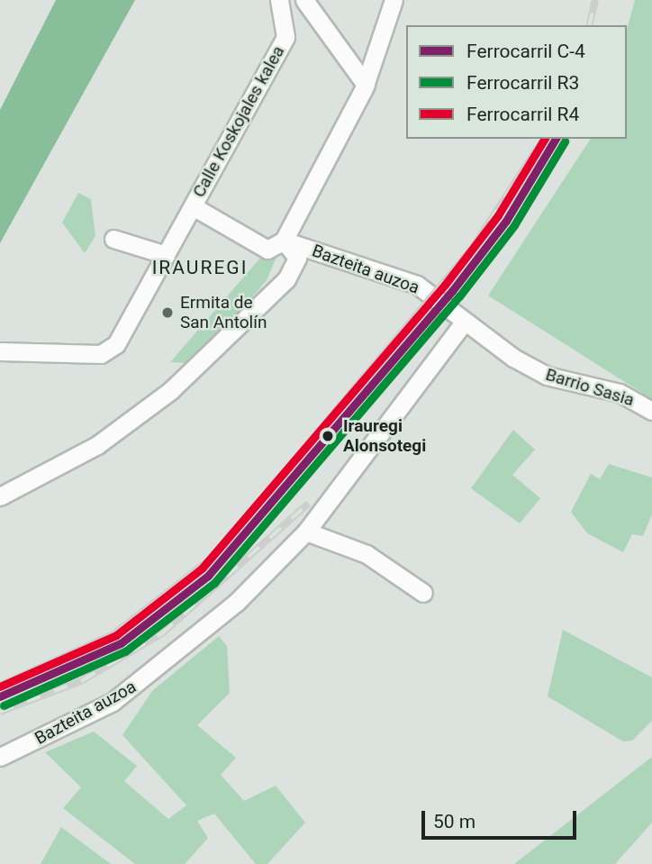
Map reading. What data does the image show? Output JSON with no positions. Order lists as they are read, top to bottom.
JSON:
{
  "streets": {
    "street": ["Calle Koskojales kalea", "Bazteita auzoa", "Barrio Sasia"]
  },
  "crossings": [
    ["Bazteita auzoa", "Barrio Sasia"]
  ],
  "districts": ["IRAUREGI"],
  "places": ["Ermita de San Antolín", "Irauregi Alonsotegi"],
  "lines": ["rail line C-4", "rail line R4", "rail line R3"],
  "legend": ["Ferrocarril C-4", "Ferrocarril R3", "Ferrocarril R4"],
  "scale_bar": "50 m"
}
